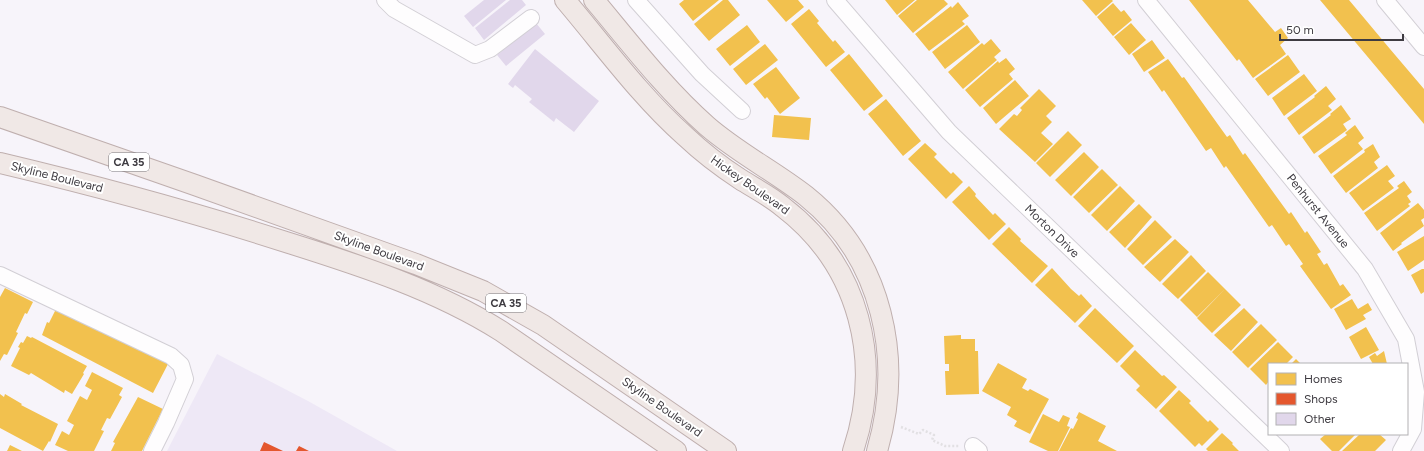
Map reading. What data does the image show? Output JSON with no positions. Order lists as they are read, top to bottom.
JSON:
{
  "streets": {
    "main road": ["CA 35", "Skyline Boulevard", "Hickey Boulevard"],
    "street": ["Penhurst Avenue", "Morton Drive"]
  },
  "legend": ["Homes", "Shops", "Other"],
  "scale_bar": "50 m"
}
